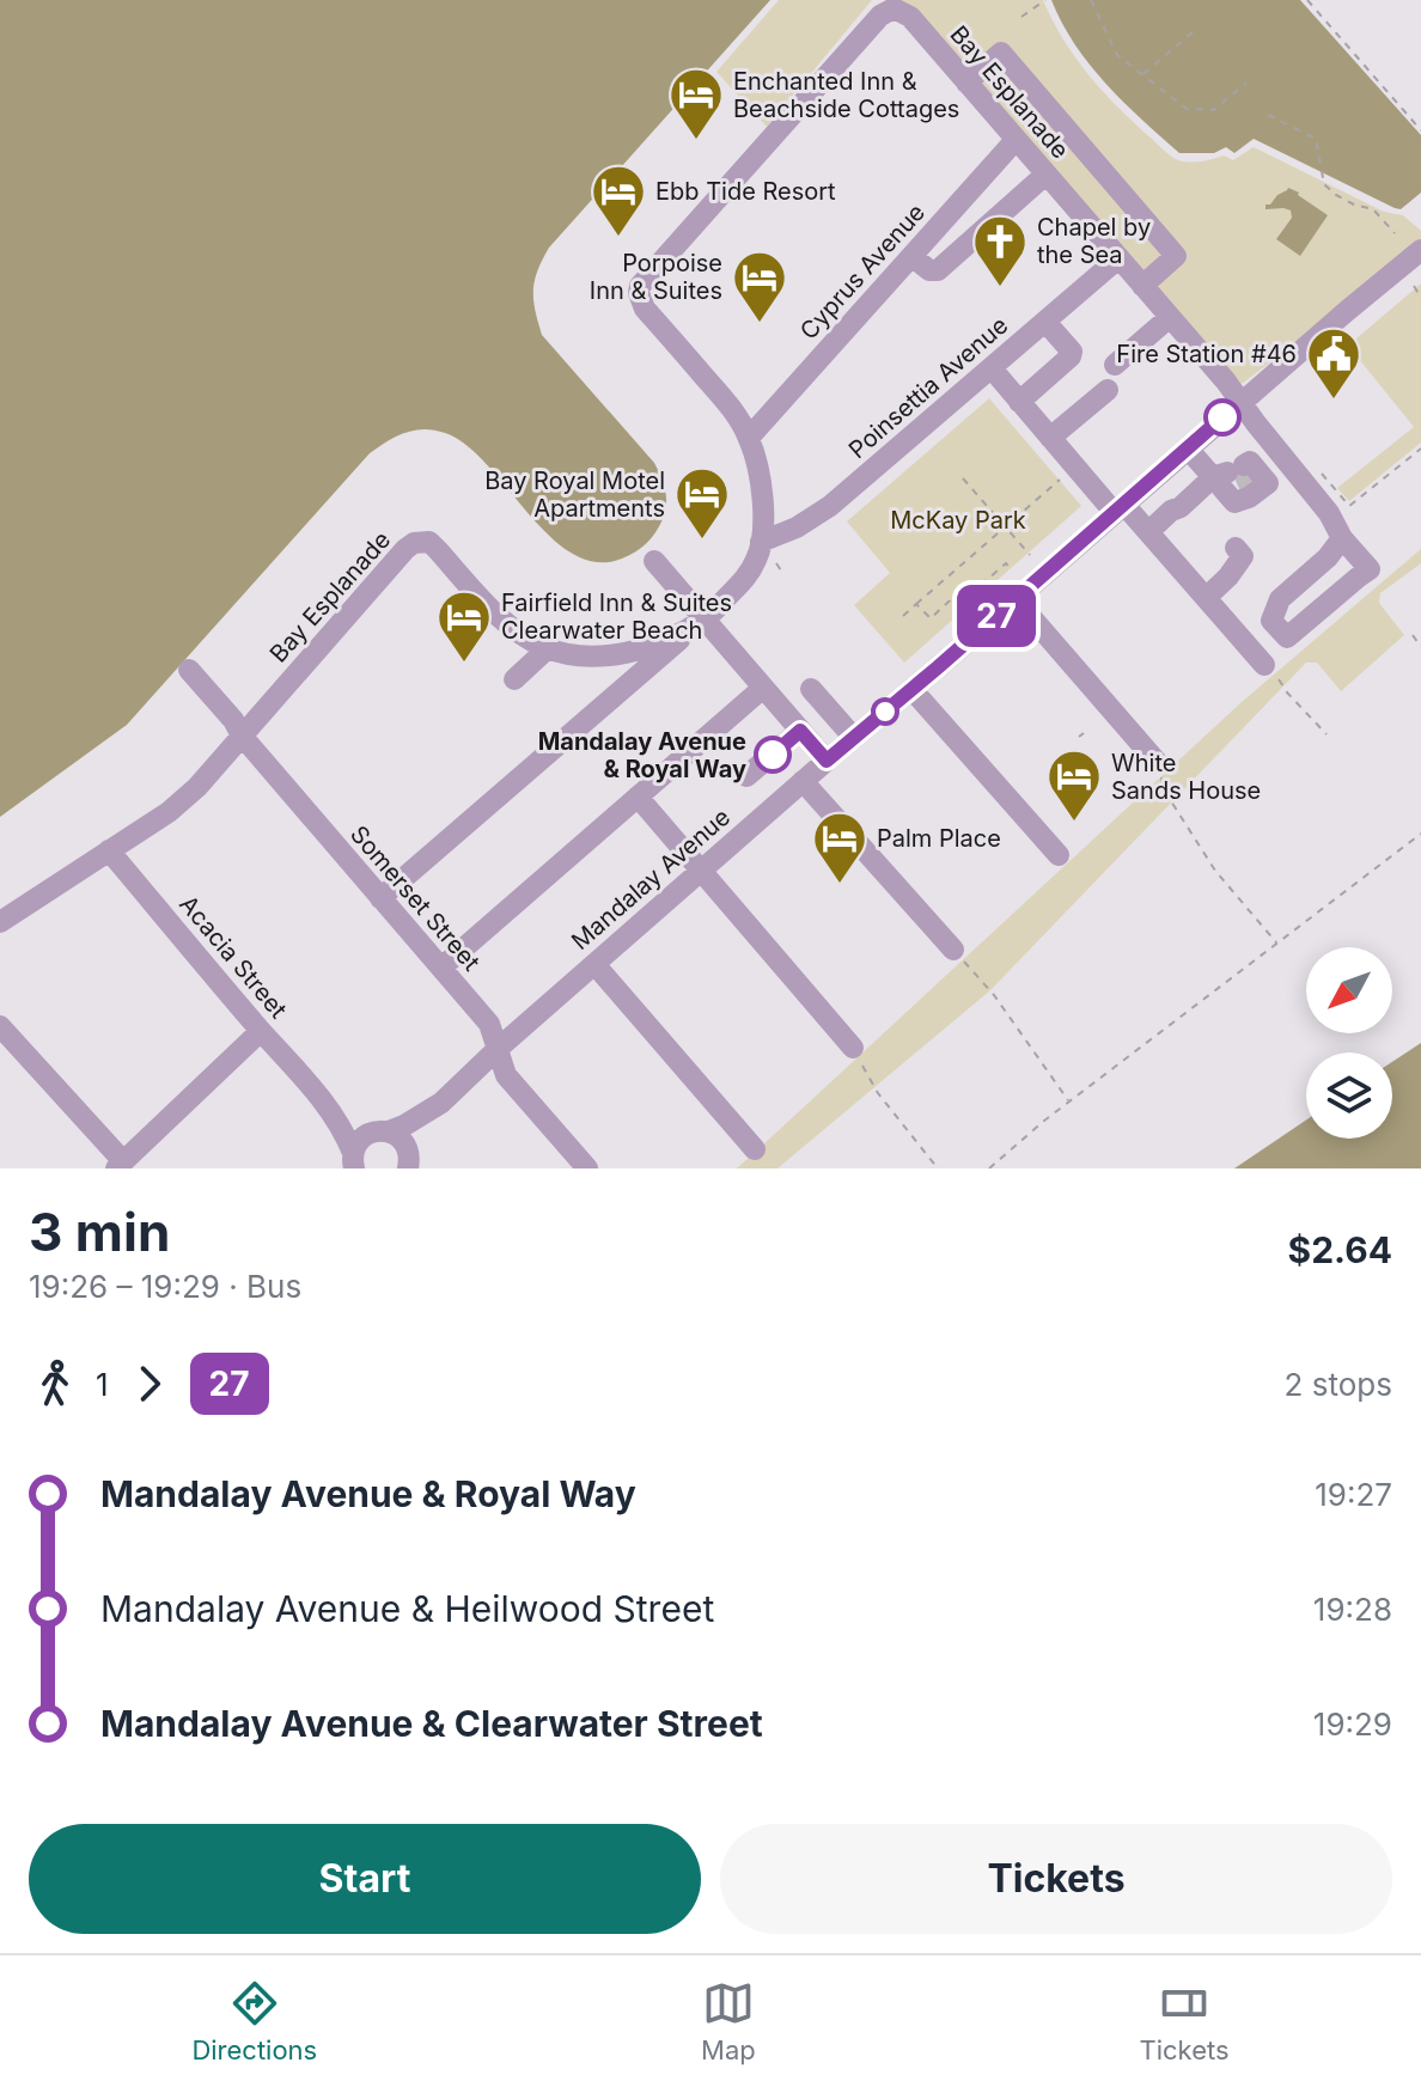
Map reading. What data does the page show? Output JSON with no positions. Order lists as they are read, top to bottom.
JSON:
{
  "streets": {
    "street": [
      "Bay Esplanade",
      "Cyprus Avenue",
      "Poinsettia Avenue",
      "Mandalay Avenue",
      "Somerset Street",
      "Acacia Street"
    ]
  },
  "crossings": [
    ["Bay Esplanade", "Cyprus Avenue"],
    ["Bay Esplanade", "Poinsettia Avenue"],
    ["Bay Esplanade", "Mandalay Avenue"],
    ["Bay Esplanade", "Somerset Street"],
    ["Bay Esplanade", "Acacia Street"],
    ["Mandalay Avenue", "Somerset Street"],
    ["Mandalay Avenue", "Acacia Street"]
  ],
  "parks": ["McKay Park"],
  "places": {
    "hotel": [
      "Enchanted Inn & Beachside Cottages",
      "Ebb Tide Resort",
      "Porpoise Inn & Suites",
      "Bay Royal Motel Apartments",
      "Fairfield Inn & Suites Clearwater Beach",
      "White Sands House",
      "Palm Place"
    ],
    "church": ["Chapel by the Sea"],
    "public building": ["Fire Station #46"],
    "other": ["Mandalay Avenue & Royal Way"]
  },
  "lines": ["bus line 27"],
  "north": "bottom left",
  "page": {
    "on_map": "27",
    "heading": ["3 min", "19:26 – 19:29 · Bus", "$2.64"],
    "legs": ["1", "27", "2 stops"],
    "list": [
      {
        "name": "Mandalay Avenue & Royal Way",
        "value": "19:27"
      },
      {
        "name": "Mandalay Avenue & Heilwood Street",
        "value": "19:28"
      },
      {
        "name": "Mandalay Avenue & Clearwater Street",
        "value": "19:29"
      }
    ],
    "buttons": ["Start", "Tickets"],
    "tabs": ["Directions", "Map", "Tickets"]
  }
}
